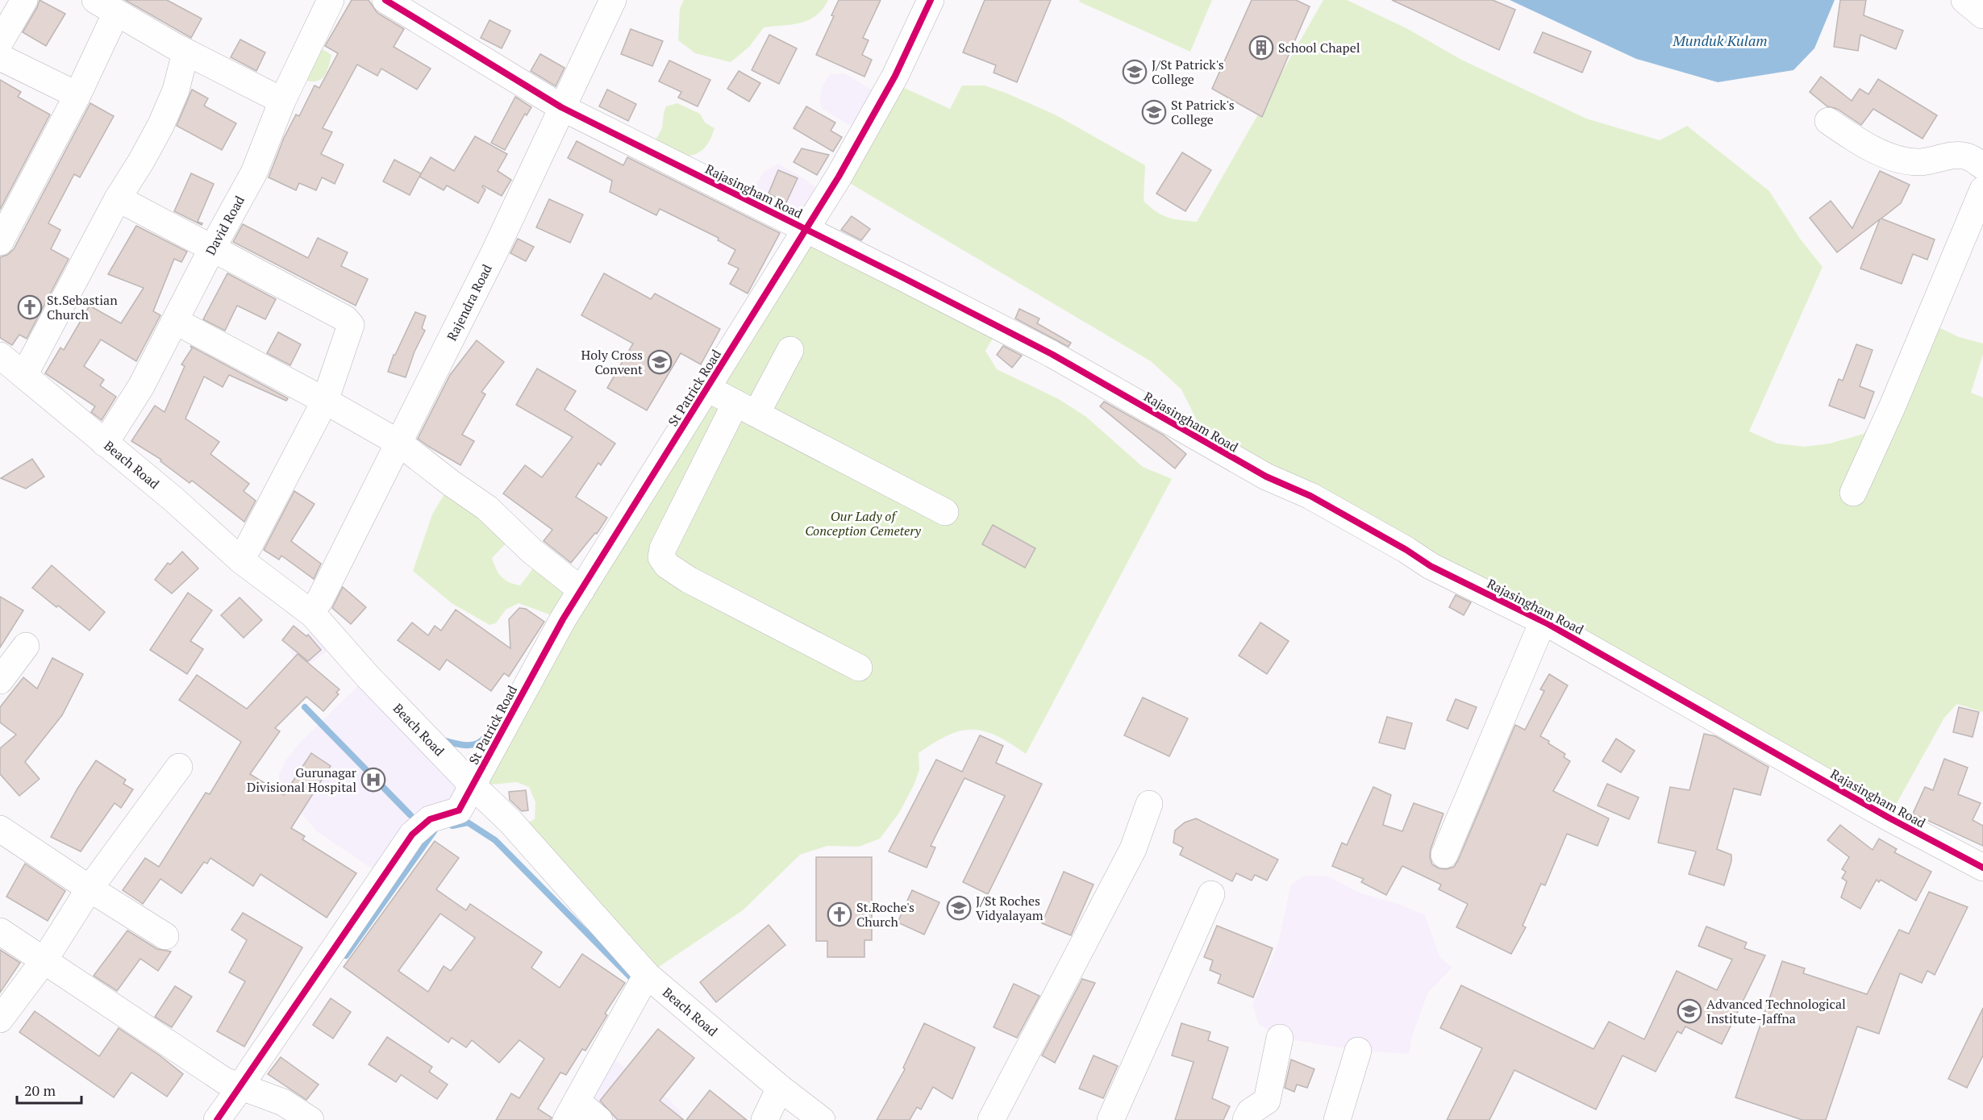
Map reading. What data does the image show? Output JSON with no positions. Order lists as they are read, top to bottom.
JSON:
{
  "streets": {
    "street": [
      "Rajasingham Road",
      "David Road",
      "Rajendra Road",
      "St Patrick Road",
      "Beach Road"
    ]
  },
  "crossings": [
    ["Rajasingham Road", "Rajendra Road"],
    ["Rajasingham Road", "St Patrick Road"],
    ["David Road", "Beach Road"],
    ["St Patrick Road", "Beach Road"]
  ],
  "water": ["Munduk Kulam"],
  "parks": ["Our Lady of Conception Cemetery"],
  "places": {
    "building": ["School Chapel"],
    "school or university": [
      "J/St Patrick's College",
      "St Patrick's College",
      "Holy Cross Convent",
      "J/St Roches Vidyalayam",
      "Advanced Technological Institute-Jaffna"
    ],
    "church": ["St.Sebastian Church", "St.Roche's Church"],
    "hospital": ["Gurunagar Divisional Hospital"]
  },
  "scale_bar": "20 m"
}
